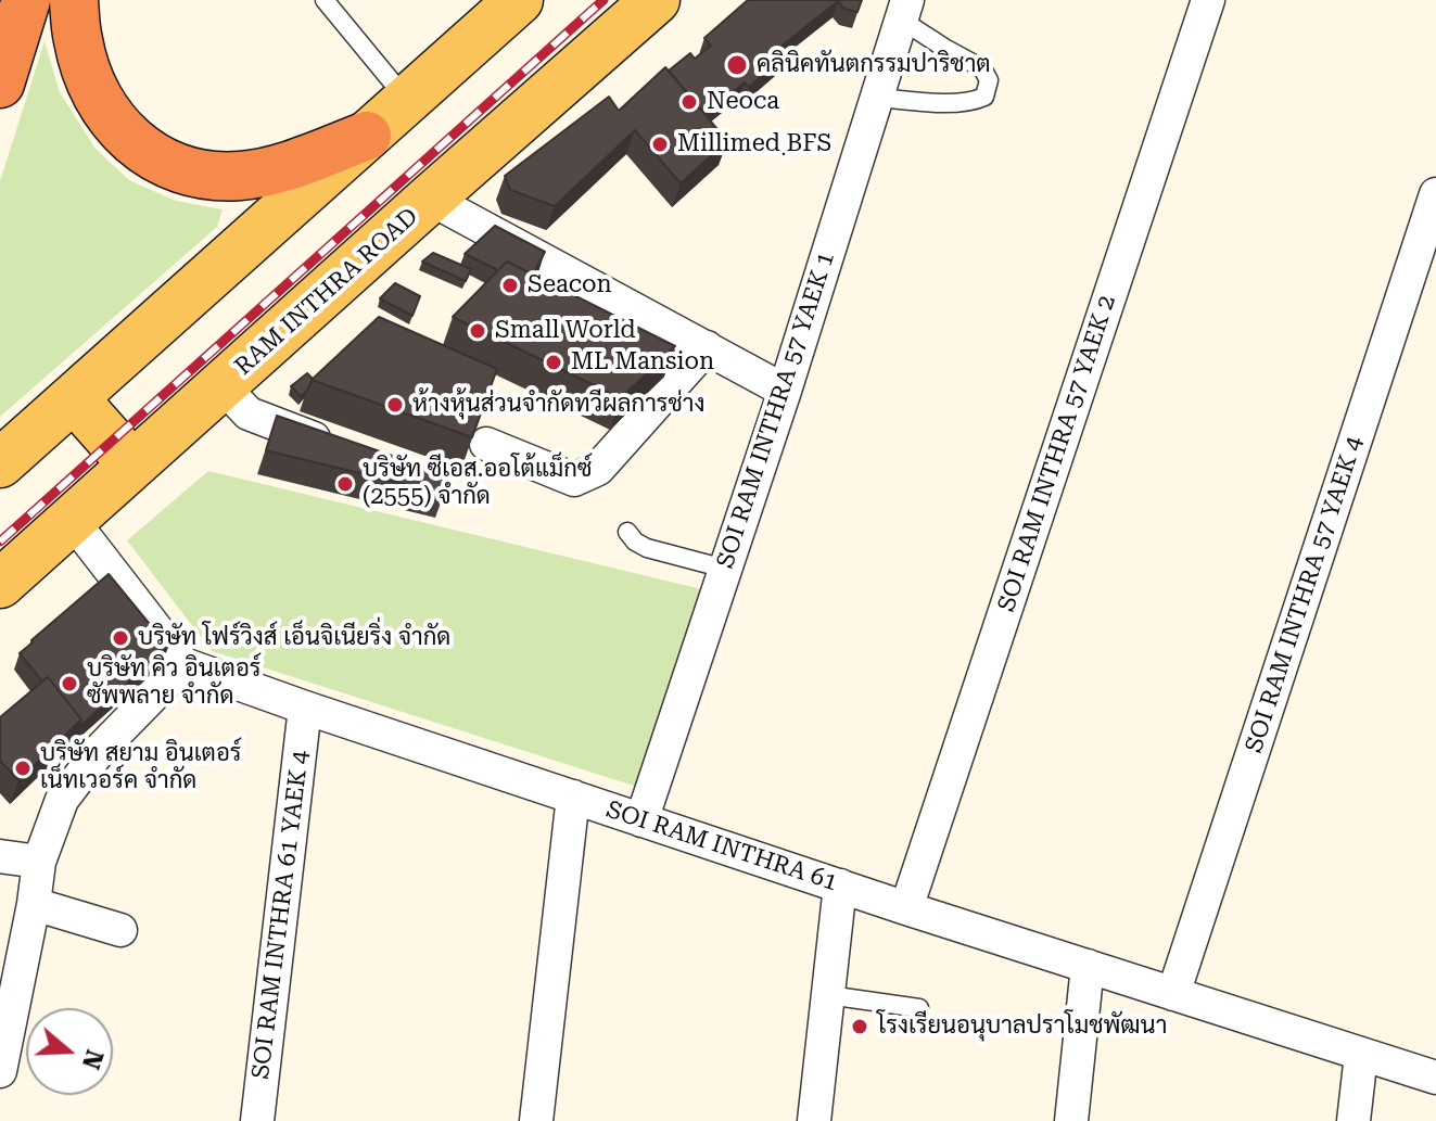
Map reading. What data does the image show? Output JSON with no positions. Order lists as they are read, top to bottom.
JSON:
{
  "streets": {
    "main road": ["RAM INTHRA ROAD"],
    "street": [
      "SOI RAM INTHRA 57 YAEK 1",
      "SOI RAM INTHRA 57 YAEK 2",
      "SOI RAM INTHRA 57 YAEK 4",
      "SOI RAM INTHRA 61",
      "SOI RAM INTHRA 61 YAEK 4"
    ]
  },
  "crossings": [
    ["SOI RAM INTHRA 57 YAEK 1", "SOI RAM INTHRA 61"],
    ["SOI RAM INTHRA 57 YAEK 2", "SOI RAM INTHRA 61"],
    ["SOI RAM INTHRA 57 YAEK 4", "SOI RAM INTHRA 61"],
    ["SOI RAM INTHRA 61", "SOI RAM INTHRA 61 YAEK 4"]
  ],
  "places": [
    "คลินิคทันตกรรมปาริชาต",
    "Neoca",
    "Millimed ฺBFS",
    "Seacon",
    "Small World",
    "ML Mansion",
    "ห้างหุ้นส่วนจำกัดทวีผลการช่าง",
    "บริษัท ซีเอส.ออโต้แม็กซ์ (2555) จำกัด",
    "บริษัท โฟร์วิงส์ เอ็นจิเนียริ่ง จำกัด",
    "บริษัท คิว อินเตอร์ ซัพพลาย จำกัด",
    "บริษัท สยาม อินเตอร์ เน็ทเวอร์ค จำกัด",
    "โรงเรียนอนุบาลปราโมชพัฒนา"
  ],
  "north": "right"
}
